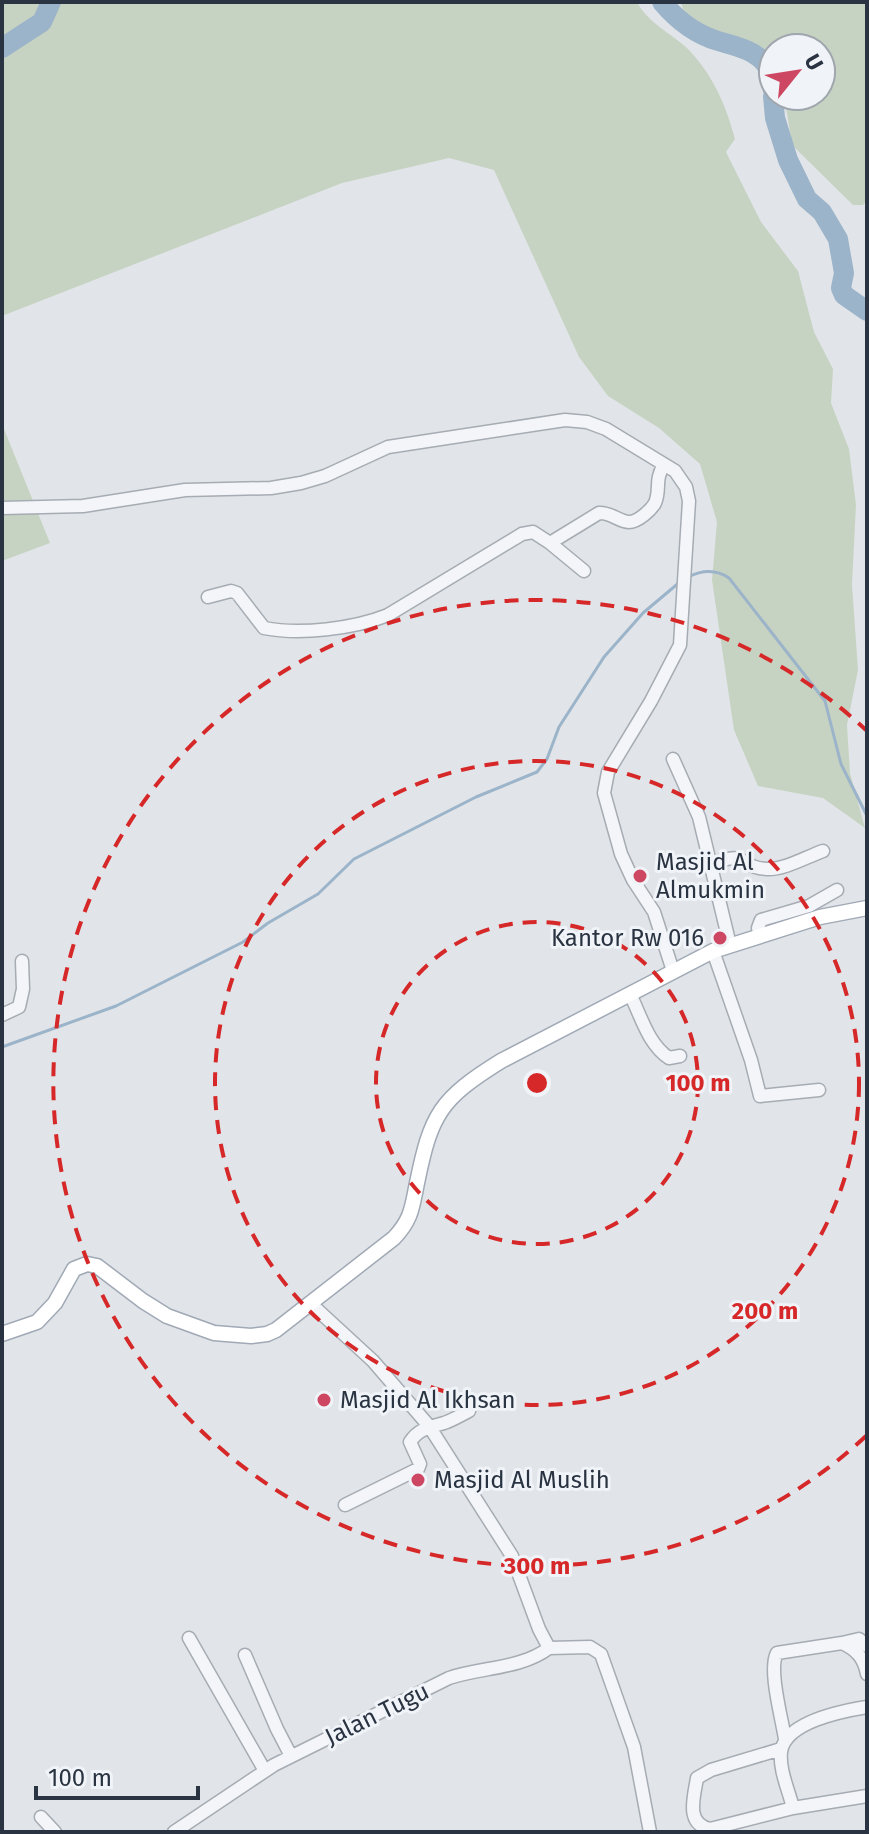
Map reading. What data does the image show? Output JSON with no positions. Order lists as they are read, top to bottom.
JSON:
{
  "streets": {
    "street": ["Jalan Tugu"]
  },
  "places": [
    "Masjid Al Almukmin",
    "Kantor Rw 016",
    "Masjid Al Ikhsan",
    "Masjid Al Muslih"
  ],
  "scale_bar": "100 m",
  "north": "top right",
  "rings": ["100 m", "200 m", "300 m"]
}
